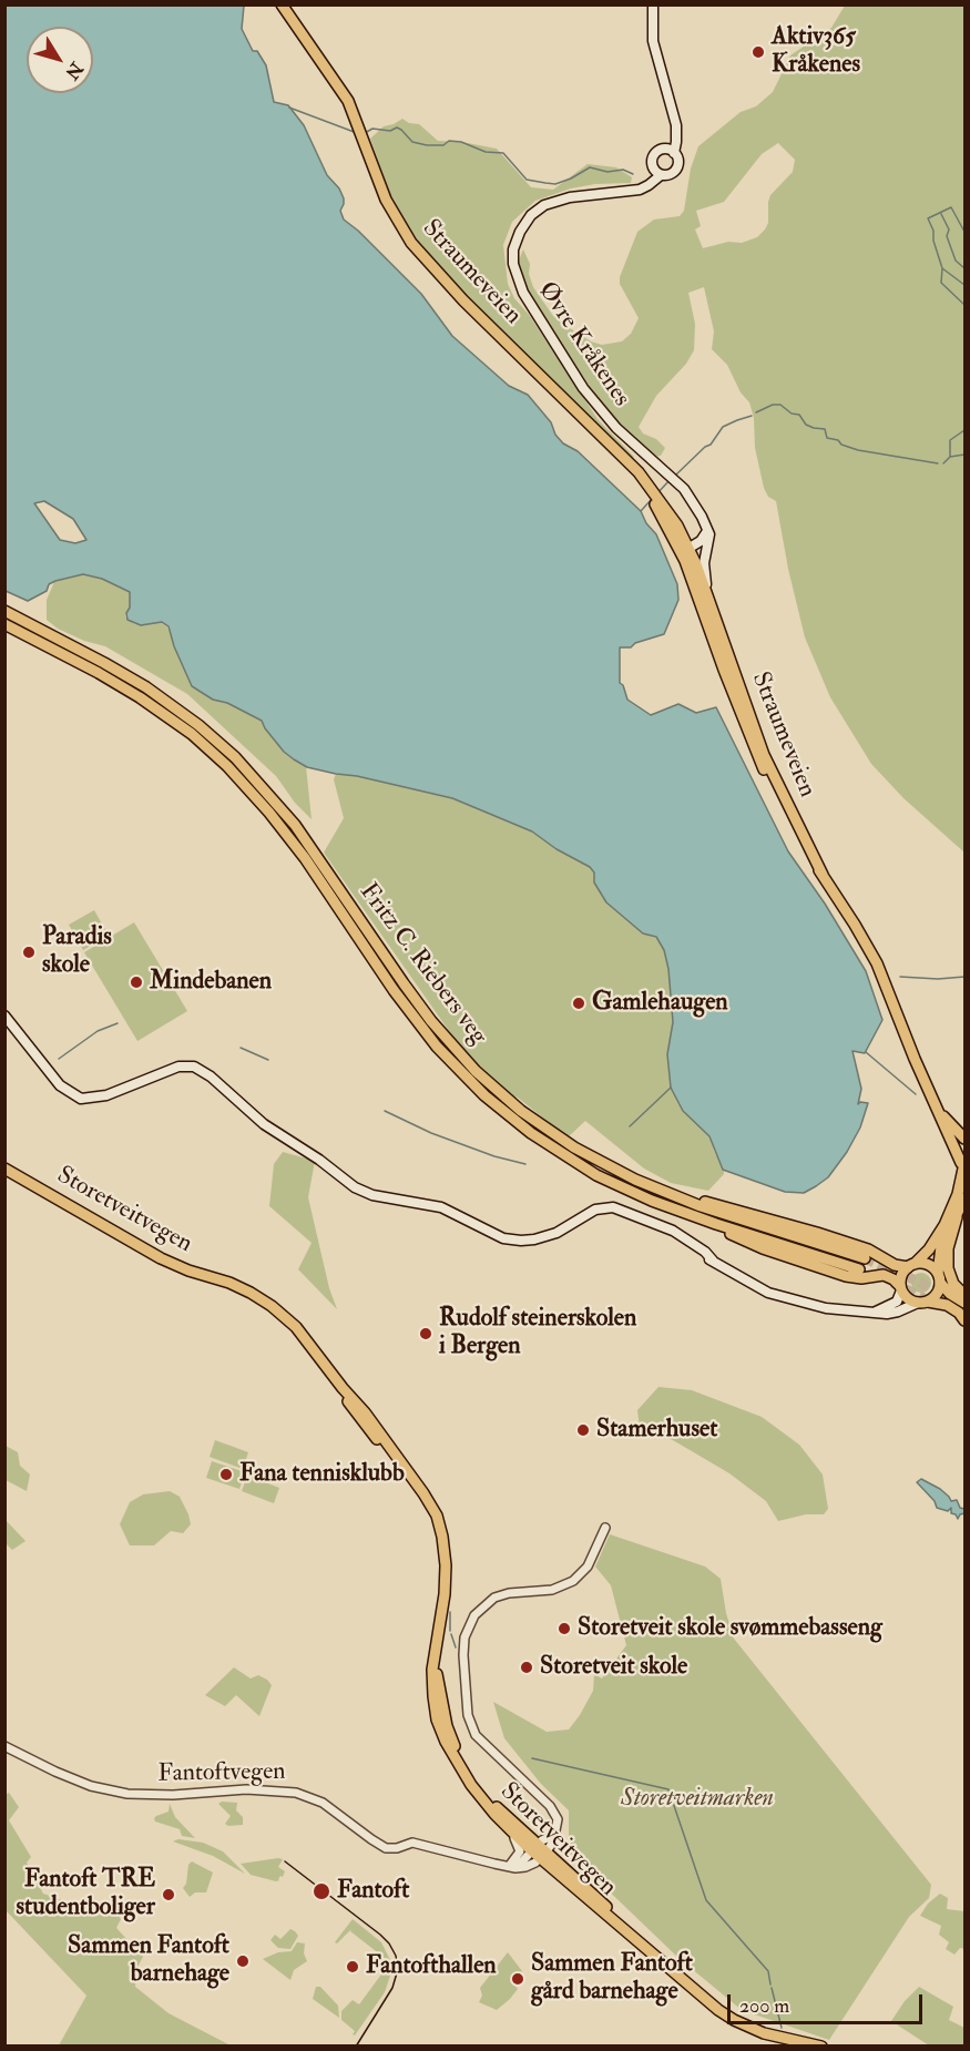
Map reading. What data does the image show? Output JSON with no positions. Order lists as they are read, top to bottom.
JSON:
{
  "streets": {
    "main road": [
      "Straumeveien",
      "Øvre Kråkenes",
      "Fritz C. Riebers veg",
      "Storetveitvegen"
    ],
    "street": ["Fantoftvegen"]
  },
  "parks": ["Storetveitmarken"],
  "places": [
    "Aktiv365 Kråkenes",
    "Paradis skole",
    "Mindebanen",
    "Gamlehaugen",
    "Rudolf steinerskolen i Bergen",
    "Stamerhuset",
    "Fana tennisklubb",
    "Storetveit skole svømmebasseng",
    "Storetveit skole",
    "Fantoft",
    "Fantoft TRE studentboliger",
    "Sammen Fantoft barnehage",
    "Fantofthallen",
    "Sammen Fantoft gård barnehage"
  ],
  "scale_bar": "200 m",
  "north": "bottom right"
}
